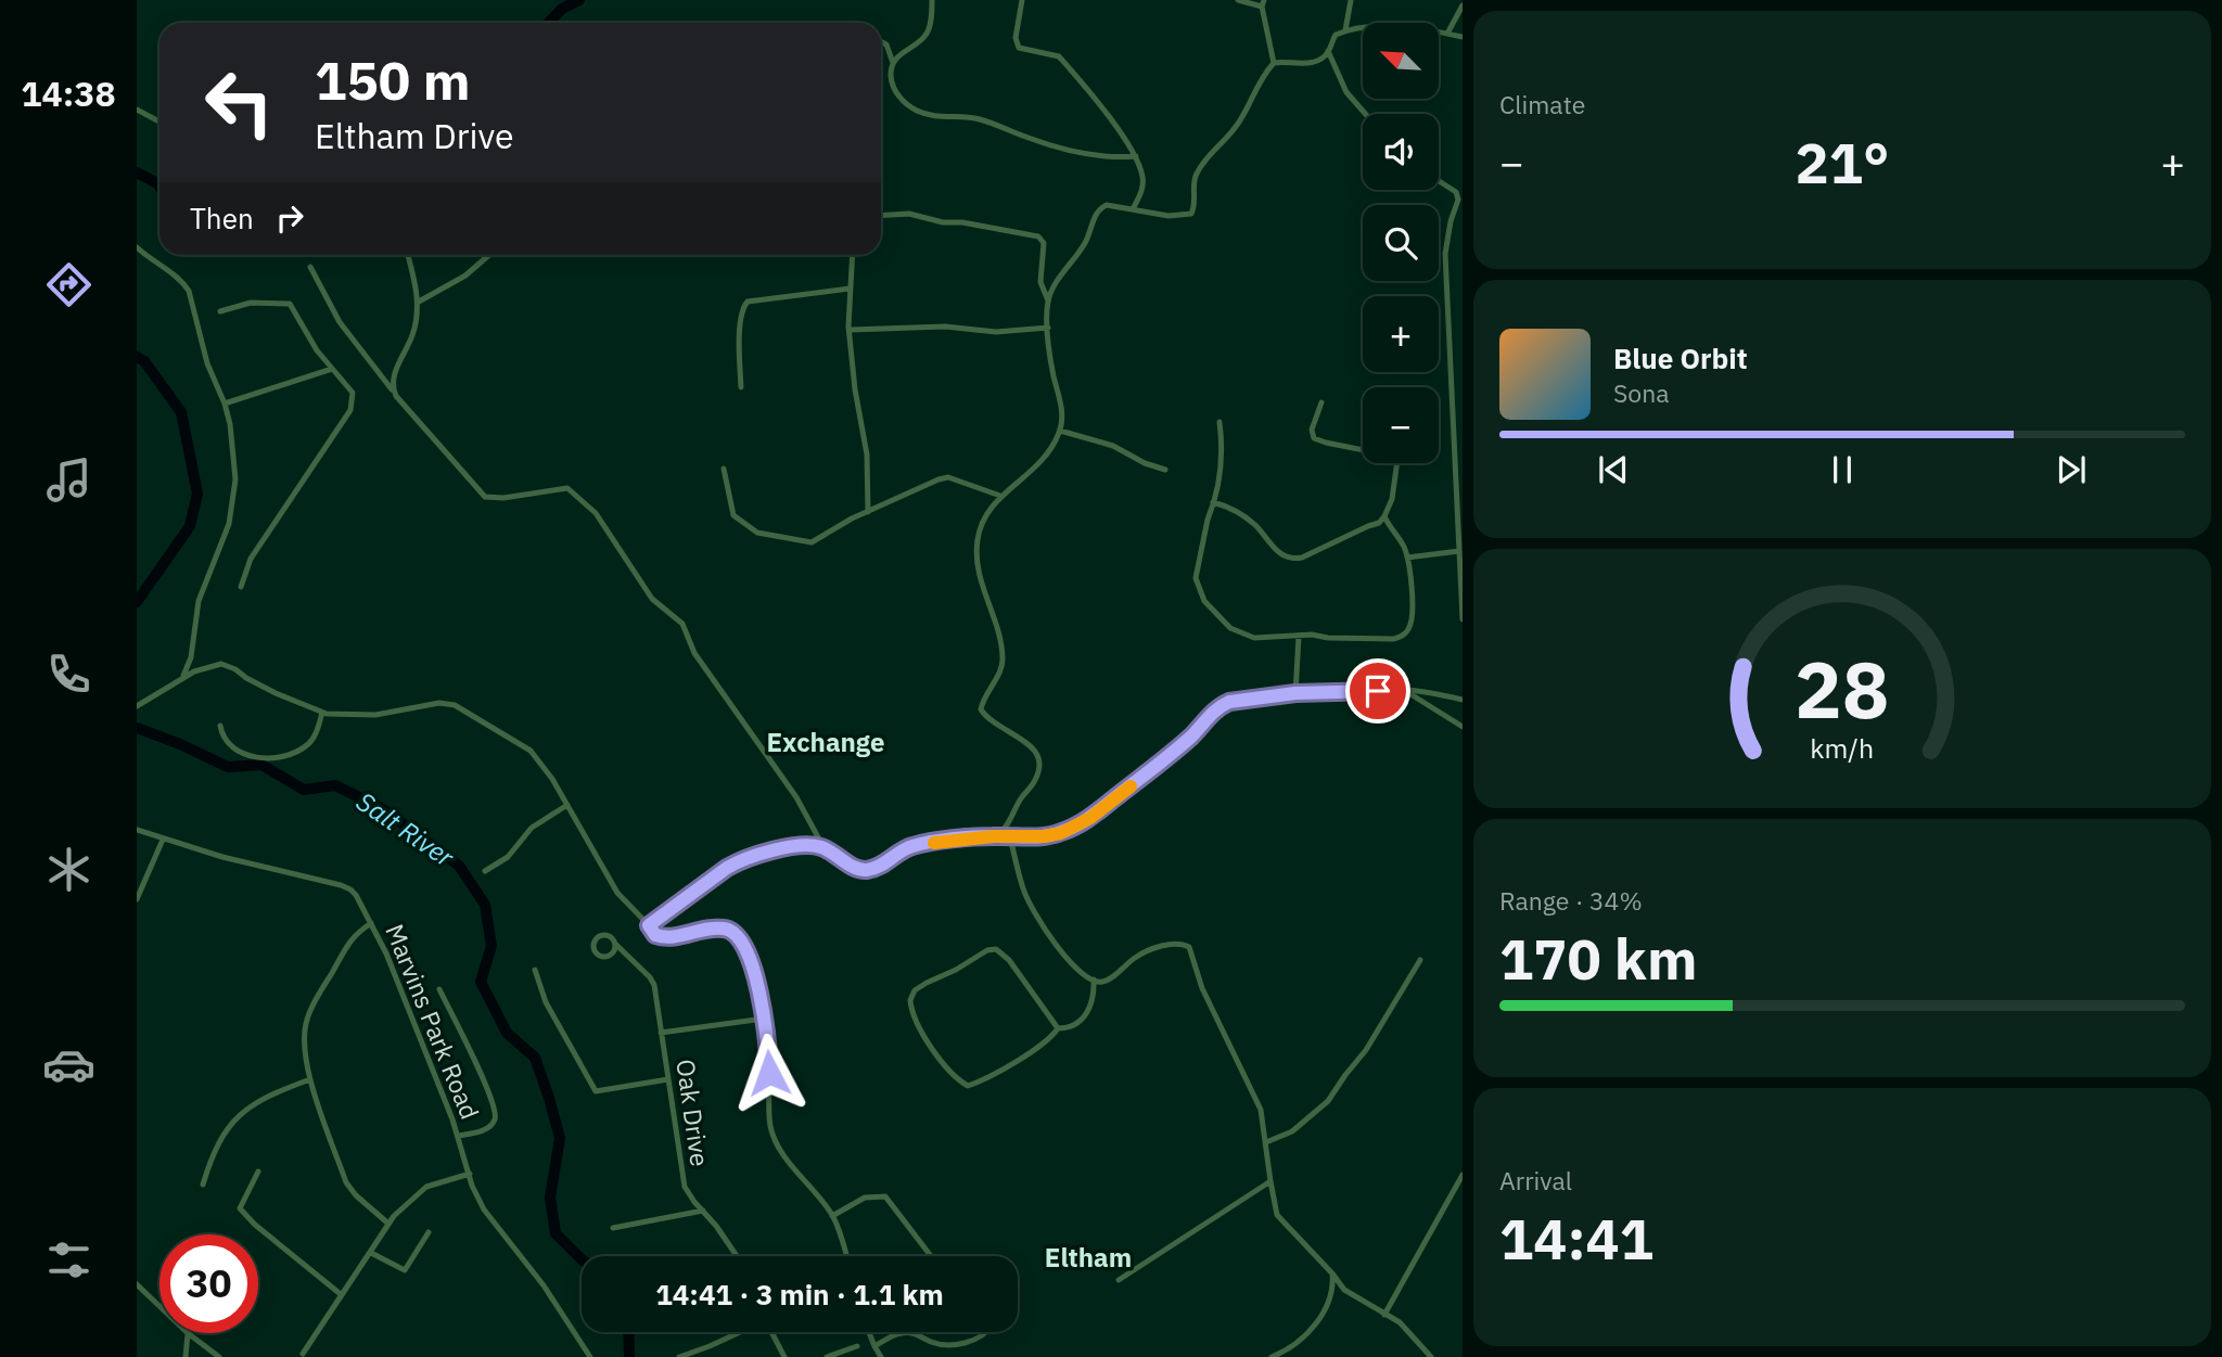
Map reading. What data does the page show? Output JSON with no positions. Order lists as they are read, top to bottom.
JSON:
{
  "streets": {
    "street": ["Marvins Park Road", "Oak Drive"]
  },
  "districts": ["Exchange", "Eltham"],
  "water": ["Salt River"],
  "north": "top left",
  "page": {
    "tabs": "14:38",
    "tile": [
      "Climate",
      ["Range · 34%", "170 km"],
      ["Arrival", "14:41"]
    ],
    "map_buttons": ["+", "−"],
    "turn": ["150 m", "Eltham Drive"],
    "heat": ["−", "21°", "+"],
    "then": "Then",
    "song": ["Blue Orbit", "Sona"],
    "limit": "30",
    "trip": "14:41 · 3 min · 1.1 km",
    "gauge": ["28", "km/h"]
  }
}
